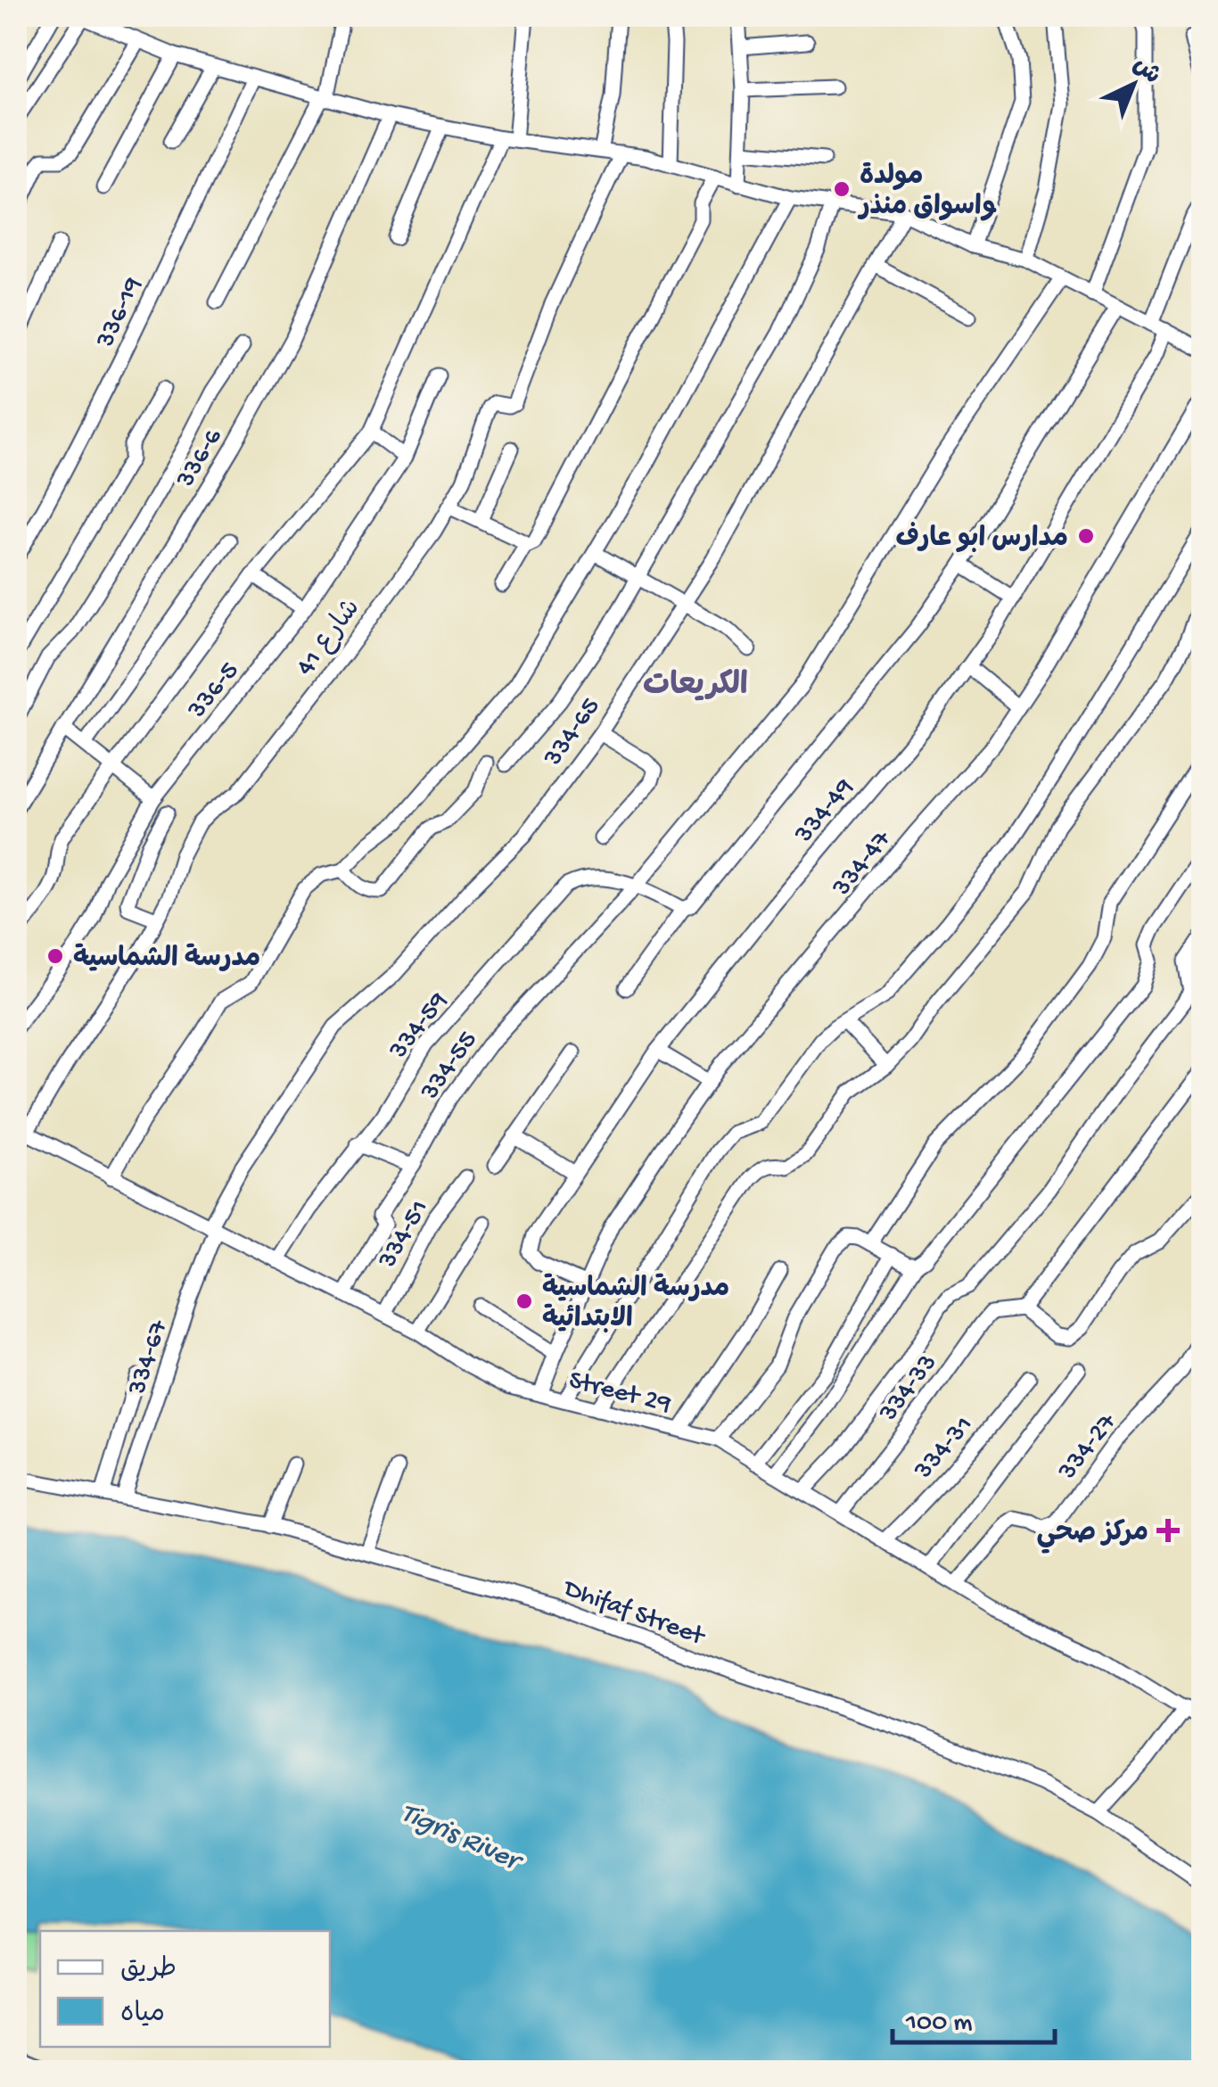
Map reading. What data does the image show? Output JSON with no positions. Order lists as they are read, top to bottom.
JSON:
{
  "streets": {
    "street": [
      "336-19",
      "336-6",
      "شارع 41",
      "336-5",
      "334-65",
      "334-49",
      "334-47",
      "334-59",
      "334-55",
      "334-51",
      "334-67",
      "334-33",
      "Street 29",
      "334-27",
      "334-31",
      "Dhifaf Street"
    ]
  },
  "crossings": [
    ["شارع 41", "Street 29"],
    ["334-65", "334-67"],
    ["334-65", "Street 29"],
    ["334-49", "334-47"],
    ["334-47", "Street 29"],
    ["334-59", "334-55"],
    ["334-59", "Street 29"],
    ["334-55", "Street 29"],
    ["334-51", "Street 29"],
    ["334-67", "Street 29"],
    ["334-67", "Dhifaf Street"],
    ["334-33", "Street 29"],
    ["Street 29", "334-27"],
    ["Street 29", "334-31"]
  ],
  "districts": ["الكريعات"],
  "water": ["Tigris River"],
  "places": {
    "other": [
      "مولدة واسواق منذر",
      "مدارس ابو عارف",
      "مدرسة الشماسية",
      "مدرسة الشماسية الابتدائية"
    ],
    "health": ["مركز صحي"]
  },
  "legend": ["طريق", "مياه"],
  "scale_bar": "100 m",
  "north": "top right"
}
